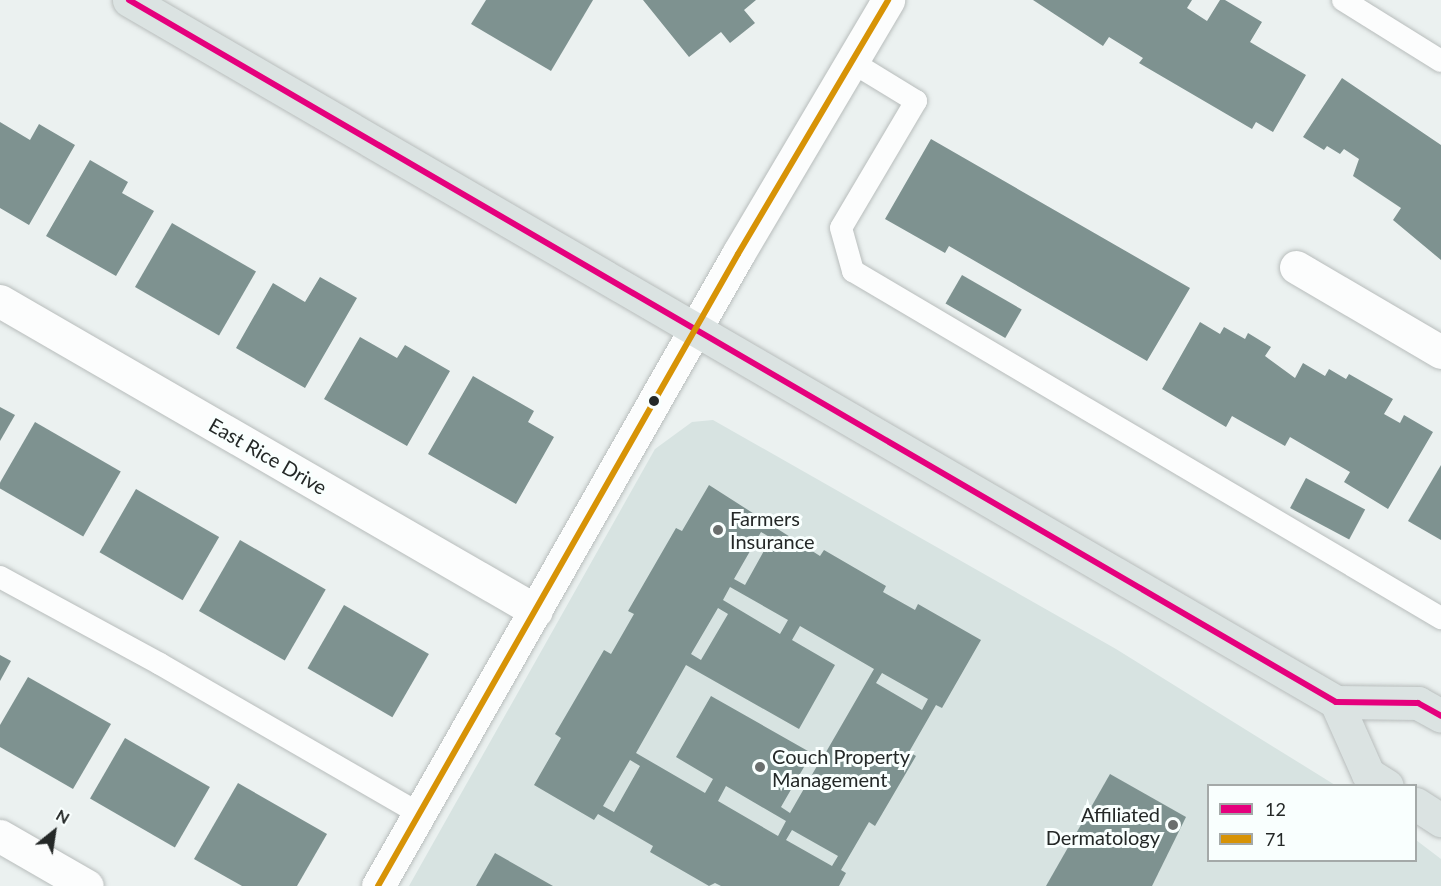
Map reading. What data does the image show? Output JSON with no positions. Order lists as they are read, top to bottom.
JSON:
{
  "streets": {
    "street": ["East Rice Drive"]
  },
  "places": ["Farmers Insurance", "Couch Property Management", "Affiliated Dermatology"],
  "lines": ["transit line 12", "transit line 71"],
  "legend": ["12", "71"],
  "north": "top right"
}
